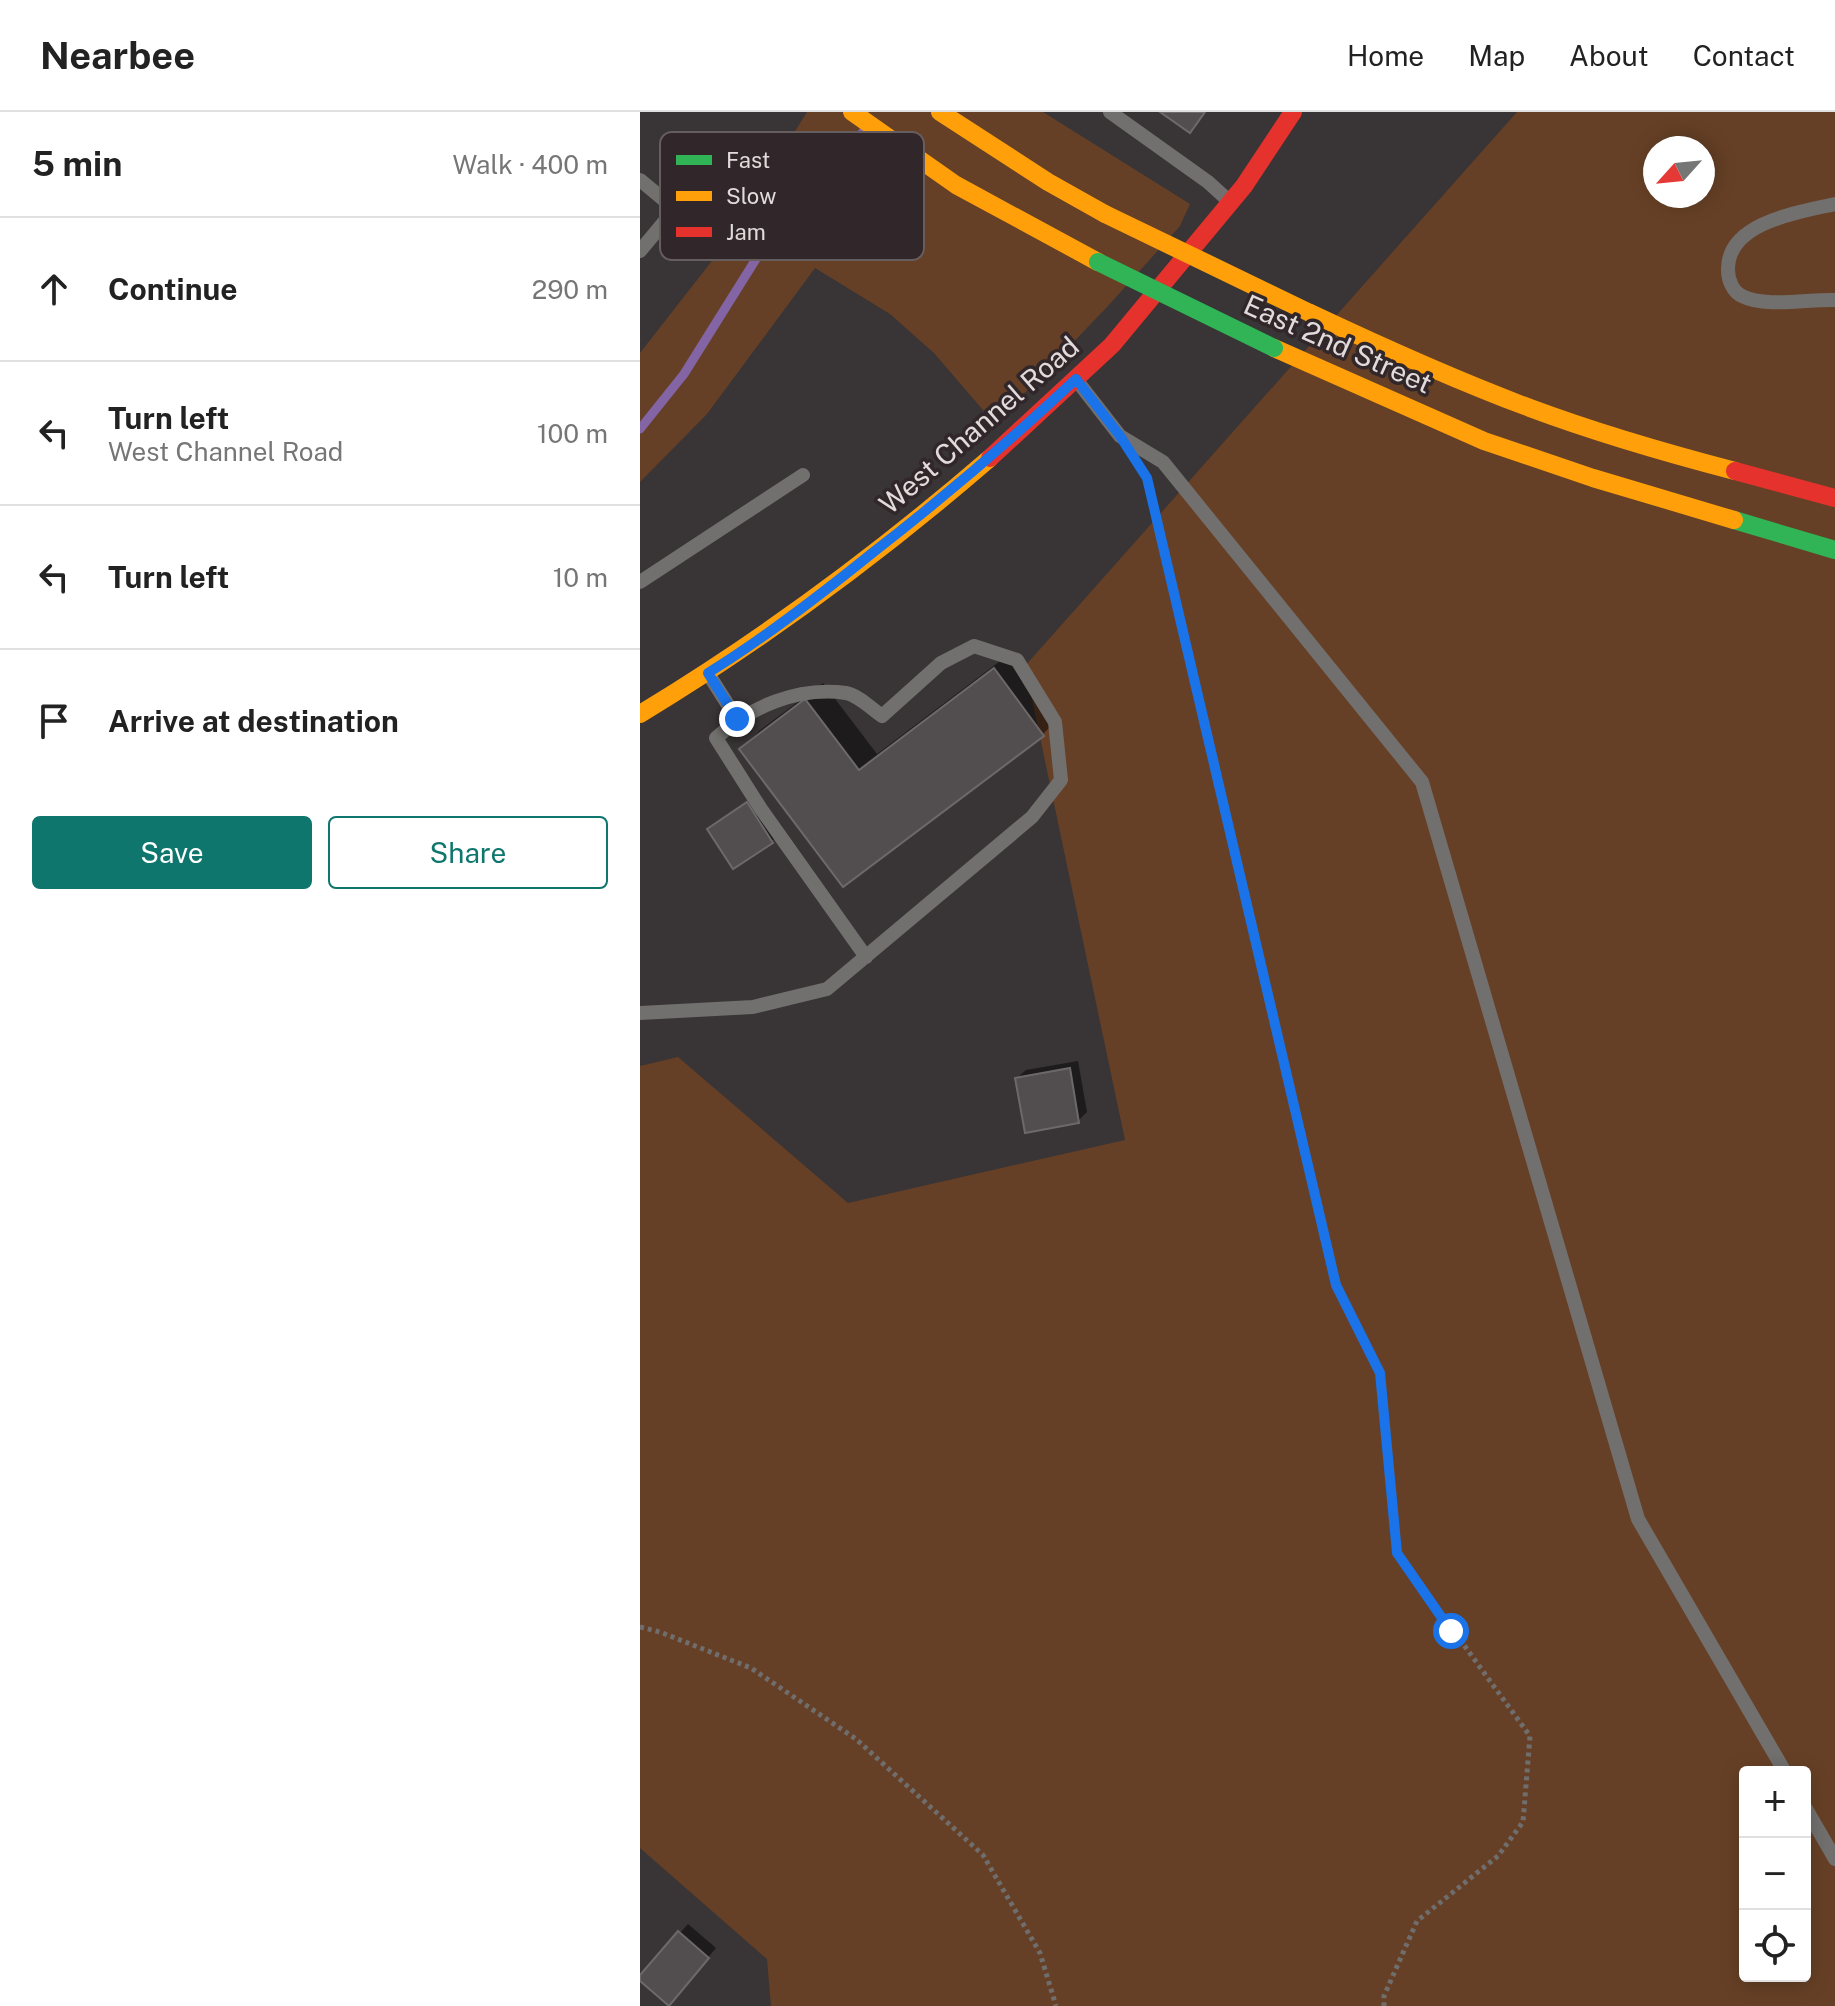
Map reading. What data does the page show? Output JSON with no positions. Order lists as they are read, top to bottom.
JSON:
{
  "streets": {
    "main road": ["East 2nd Street", "West Channel Road"]
  },
  "legend": ["Fast", "Slow", "Jam"],
  "north": "bottom left",
  "page": {
    "header": "Nearbee",
    "nav": [
      "Home",
      "Map",
      "About",
      "Contact"
    ],
    "heading": ["5 min", "Walk · 400 m"],
    "list": [
      ["Continue", "290 m"],
      ["Turn left", "West Channel Road", "100 m"],
      ["Turn left", "10 m"],
      "Arrive at destination"
    ],
    "buttons": ["Save", "Share"],
    "map_buttons": ["+", "−"]
  }
}
